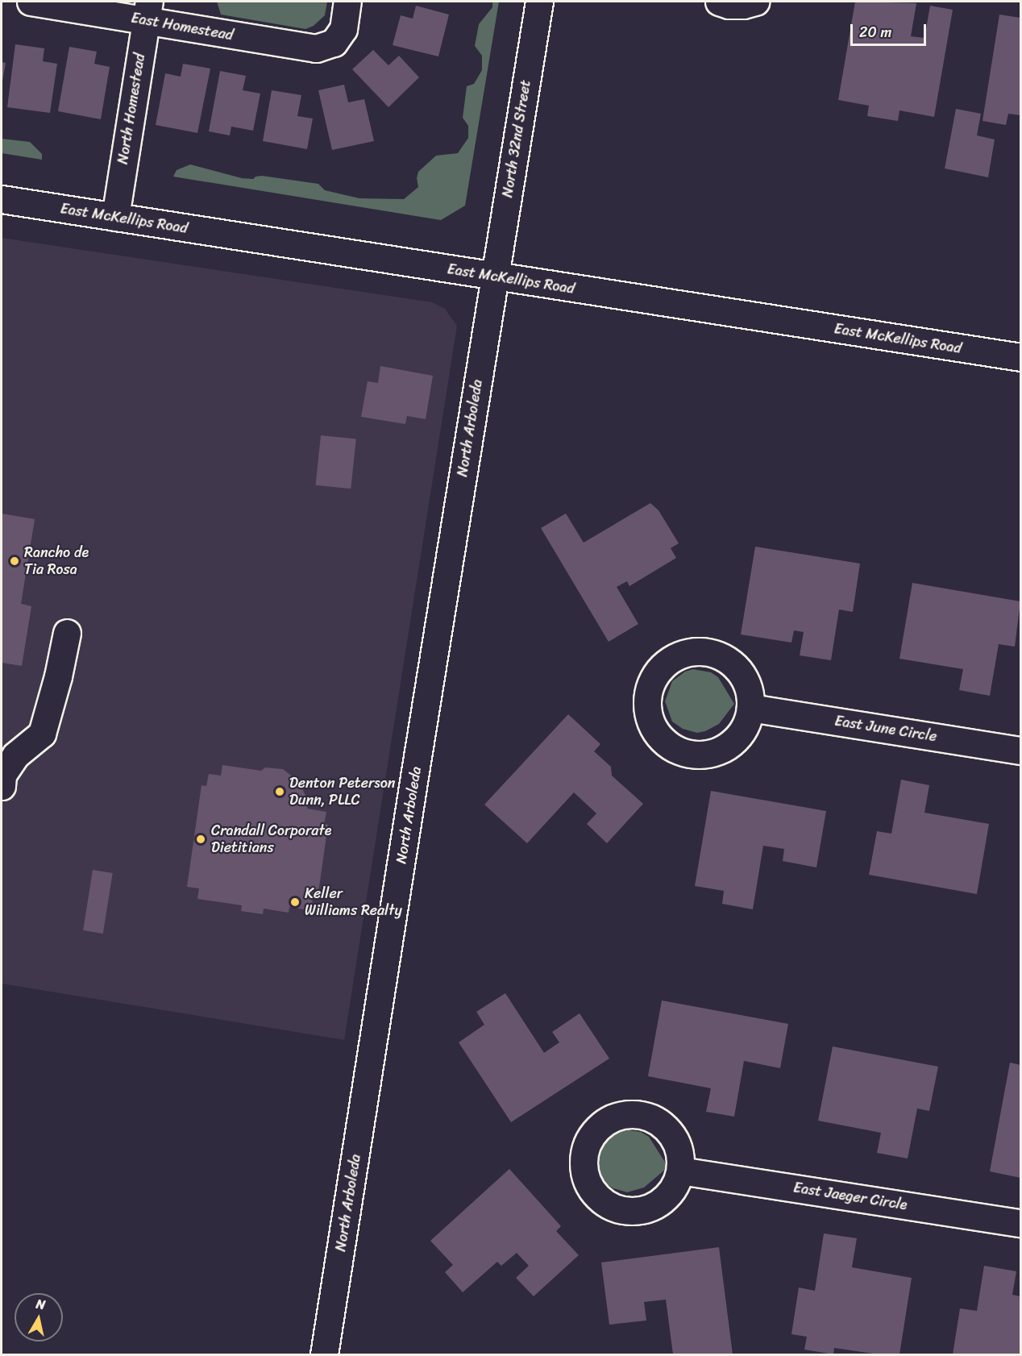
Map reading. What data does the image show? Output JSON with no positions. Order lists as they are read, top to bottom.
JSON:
{
  "streets": {
    "street": [
      "East Homestead",
      "North Homestead",
      "North 32nd Street",
      "East McKellips Road",
      "North Arboleda",
      "East June Circle",
      "East Jaeger Circle"
    ]
  },
  "crossings": [
    ["East Homestead", "North Homestead"],
    ["North Homestead", "East McKellips Road"],
    ["North 32nd Street", "East McKellips Road"],
    ["North 32nd Street", "North Arboleda"],
    ["East McKellips Road", "North Arboleda"]
  ],
  "places": [
    "Rancho de Tia Rosa",
    "Denton Peterson Dunn, PLLC",
    "Crandall Corporate Dietitians",
    "Keller Williams Realty"
  ],
  "scale_bar": "20 m",
  "north": "top"
}
